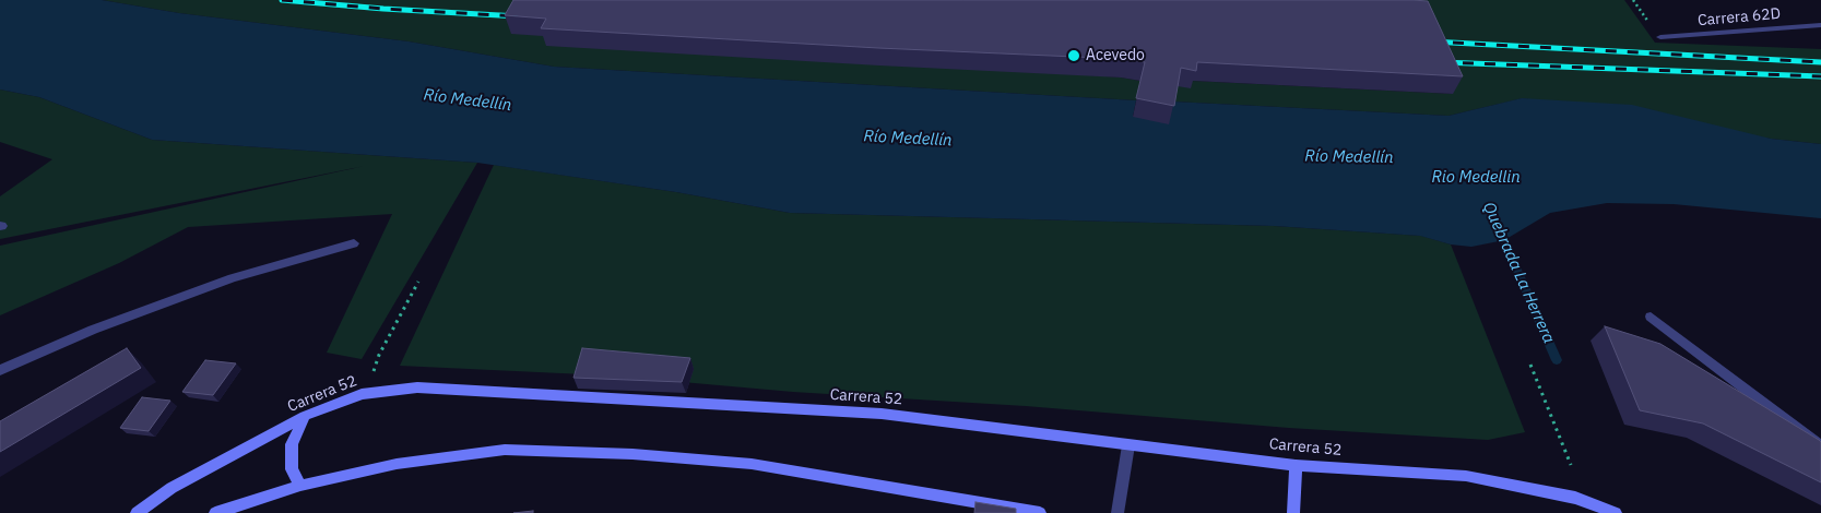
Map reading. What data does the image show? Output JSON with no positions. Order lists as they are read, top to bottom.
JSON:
{
  "streets": {
    "main road": ["Carrera 52"],
    "street": ["Carrera 62D"]
  },
  "water": ["Río Medellín", "Rio Medellin", "Quebrada La Herrera"],
  "places": ["Acevedo"]
}
